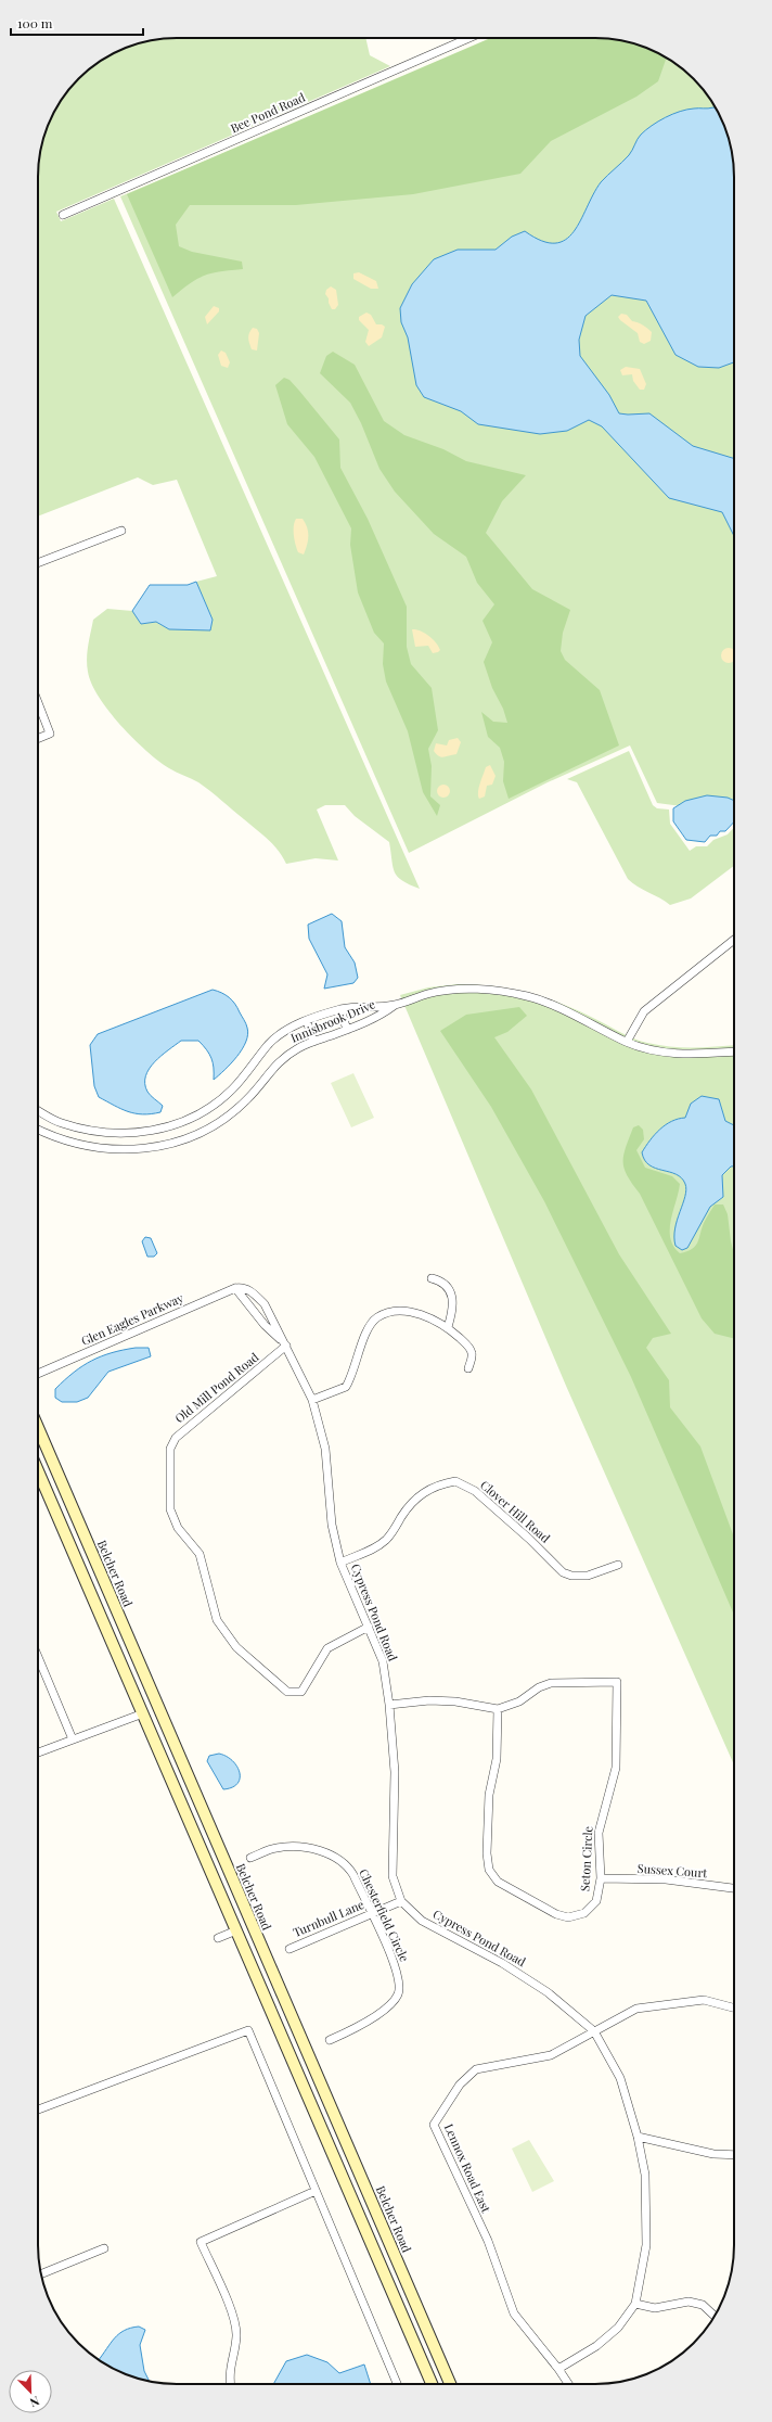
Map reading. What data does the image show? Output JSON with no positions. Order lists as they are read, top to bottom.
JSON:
{
  "streets": {
    "main road": ["Belcher Road"],
    "street": [
      "Bee Pond Road",
      "Innisbrook Drive",
      "Glen Eagles Parkway",
      "Old Mill Pond Road",
      "Clover Hill Road",
      "Cypress Pond Road",
      "Seton Circle",
      "Sussex Court",
      "Chesterfield Circle",
      "Turnbull Lane",
      "Lennox Road East"
    ]
  },
  "crossings": [
    ["Glen Eagles Parkway", "Cypress Pond Road"],
    ["Old Mill Pond Road", "Cypress Pond Road"],
    ["Clover Hill Road", "Cypress Pond Road"],
    ["Cypress Pond Road", "Turnbull Lane"],
    ["Cypress Pond Road", "Lennox Road East"],
    ["Seton Circle", "Sussex Court"],
    ["Chesterfield Circle", "Turnbull Lane"]
  ],
  "scale_bar": "100 m",
  "north": "bottom right"
}
